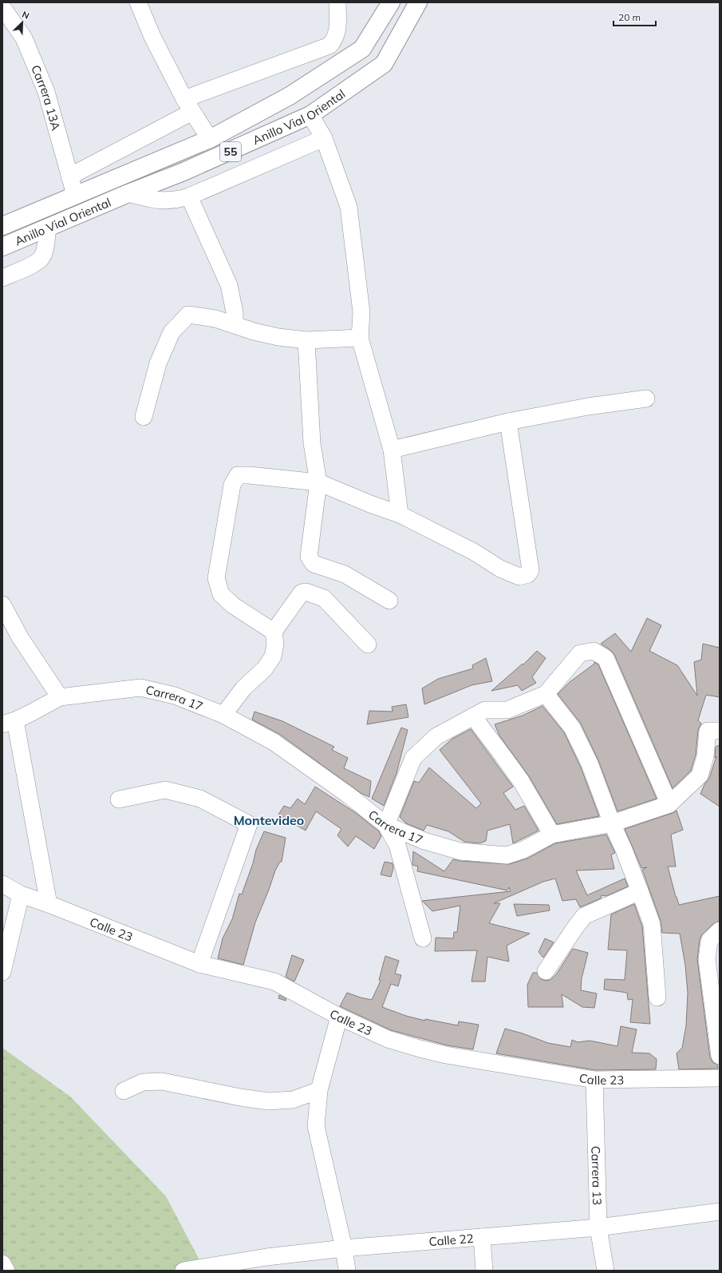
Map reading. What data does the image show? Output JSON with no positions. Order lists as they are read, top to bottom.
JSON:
{
  "streets": {
    "highway": ["Anillo Vial Oriental", "55"],
    "street": [
      "Carrera 13A",
      "Carrera 17",
      "Calle 23",
      "Carrera 13",
      "Calle 22"
    ]
  },
  "crossings": [
    ["Carrera 13A", "Anillo Vial Oriental"],
    ["Calle 23", "Carrera 13"],
    ["Carrera 13", "Calle 22"]
  ],
  "districts": ["Montevideo"],
  "scale_bar": "20 m",
  "north": "top right"
}
